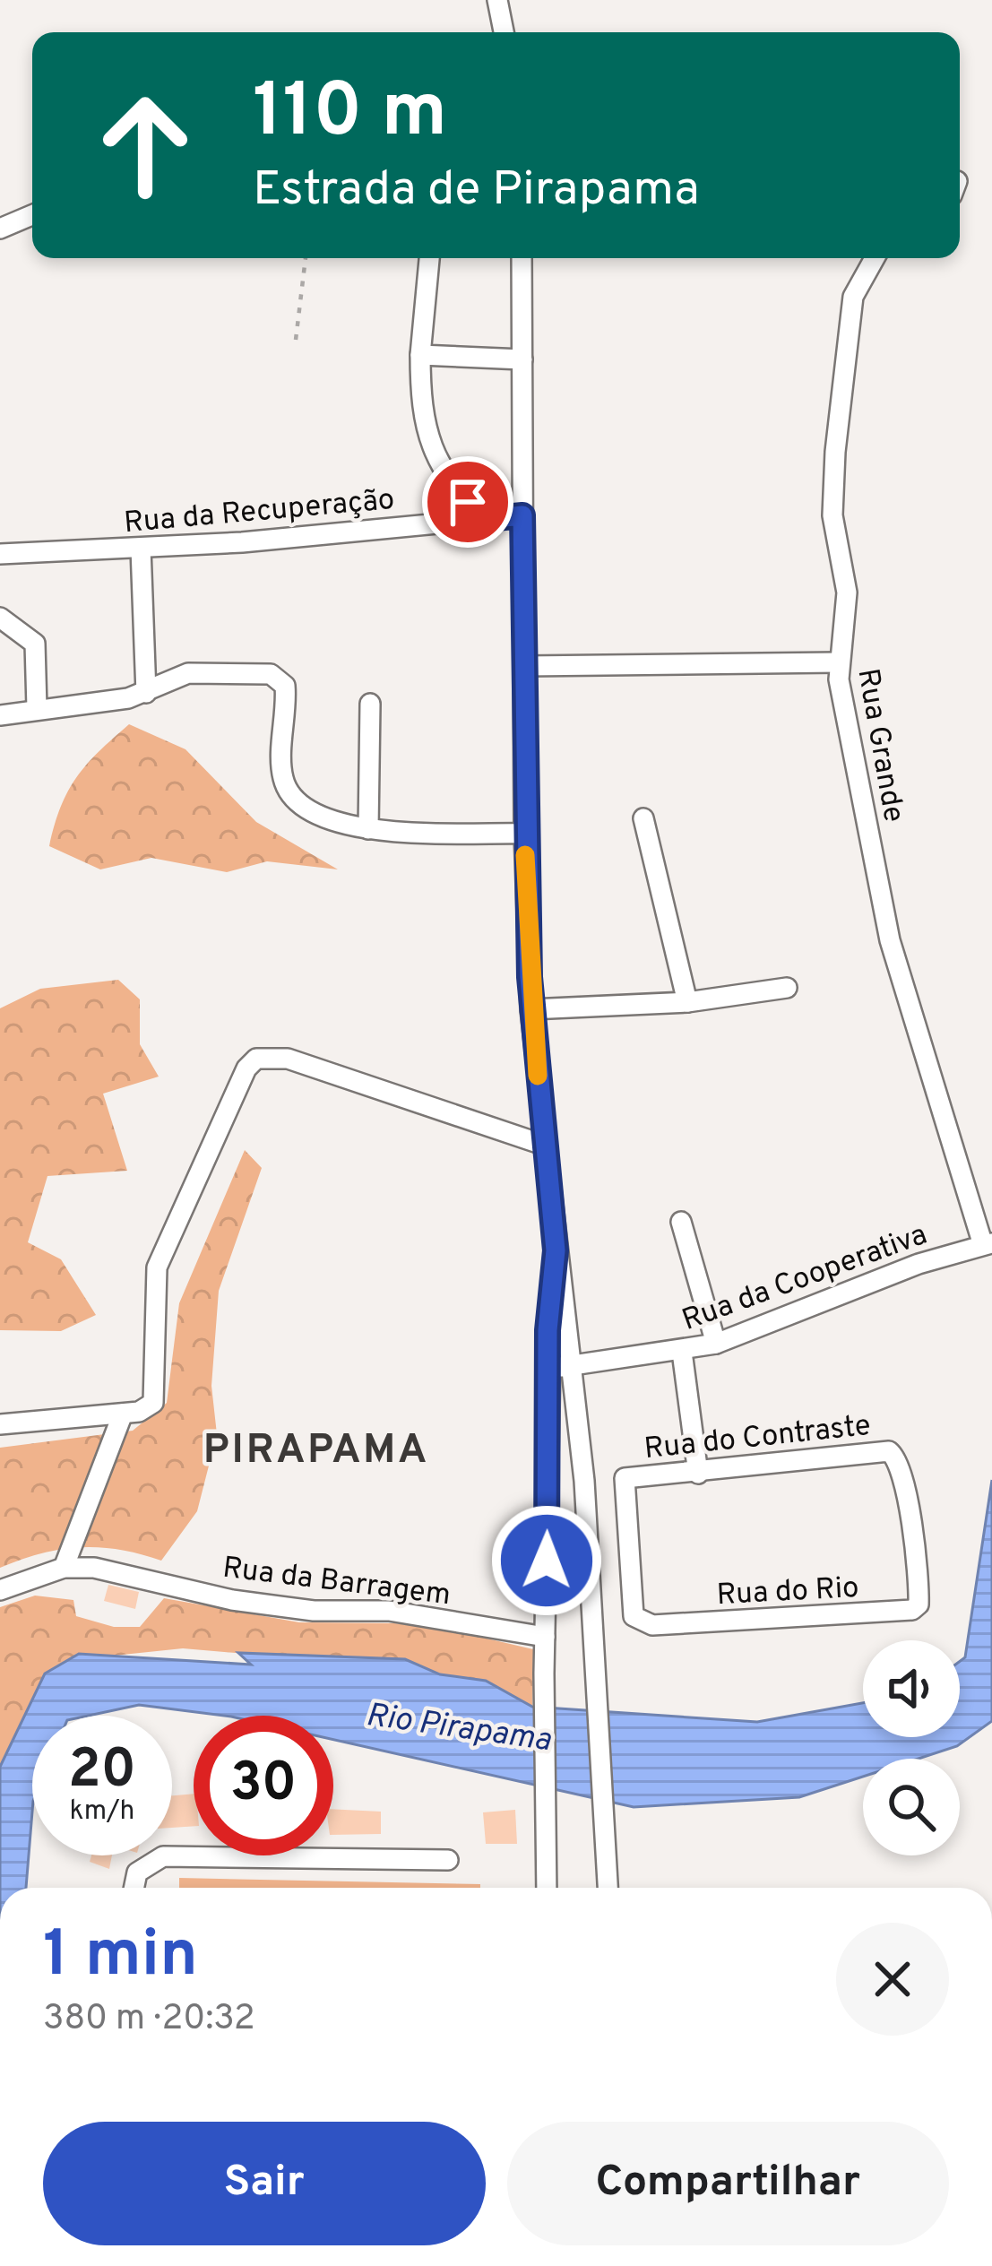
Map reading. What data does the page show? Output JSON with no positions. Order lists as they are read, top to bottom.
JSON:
{
  "streets": {
    "street": [
      "Rua da Recuperação",
      "Rua Grande",
      "Rua da Cooperativa",
      "Rua do Contraste",
      "Rua da Barragem",
      "Rua do Rio"
    ]
  },
  "crossings": [
    ["Rua Grande", "Rua da Cooperativa"],
    ["Rua do Contraste", "Rua do Rio"]
  ],
  "districts": ["PIRAPAMA"],
  "water": ["Rio Pirapama"],
  "page": {
    "turn": ["110 m", "Estrada de Pirapama"],
    "speed": "20 km/h",
    "limit": "30",
    "heading": ["1 min", "380 m · 20:32"],
    "buttons": ["Sair", "Compartilhar"]
  }
}
